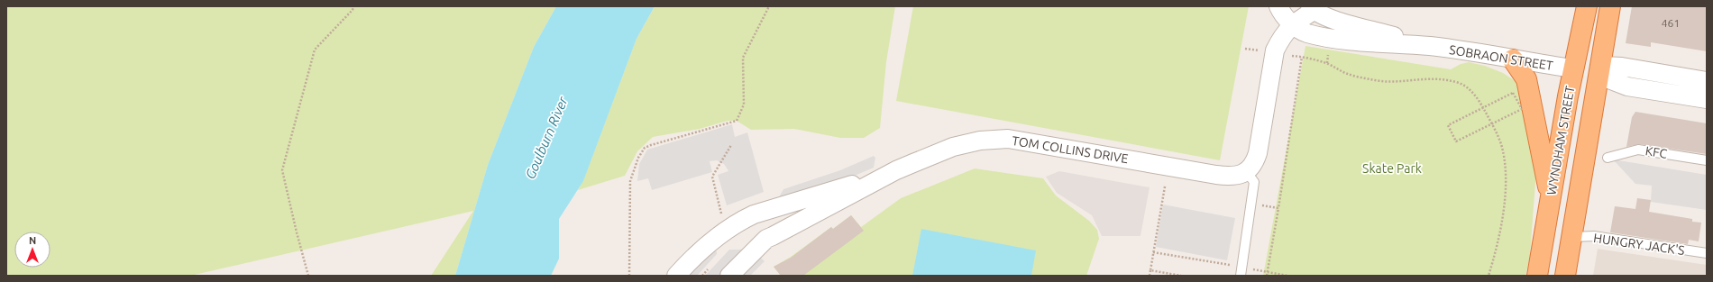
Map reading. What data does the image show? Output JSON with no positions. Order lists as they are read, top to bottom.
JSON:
{
  "streets": {
    "highway": ["WYNDHAM STREET"],
    "street": ["SOBRAON STREET", "TOM COLLINS DRIVE"],
    "lane": ["KFC", "HUNGRY JACK'S"]
  },
  "crossings": [
    ["SOBRAON STREET", "WYNDHAM STREET"]
  ],
  "water": ["Goulburn River"],
  "parks": ["Skate Park"],
  "house_numbers": ["461"],
  "north": "top"
}
